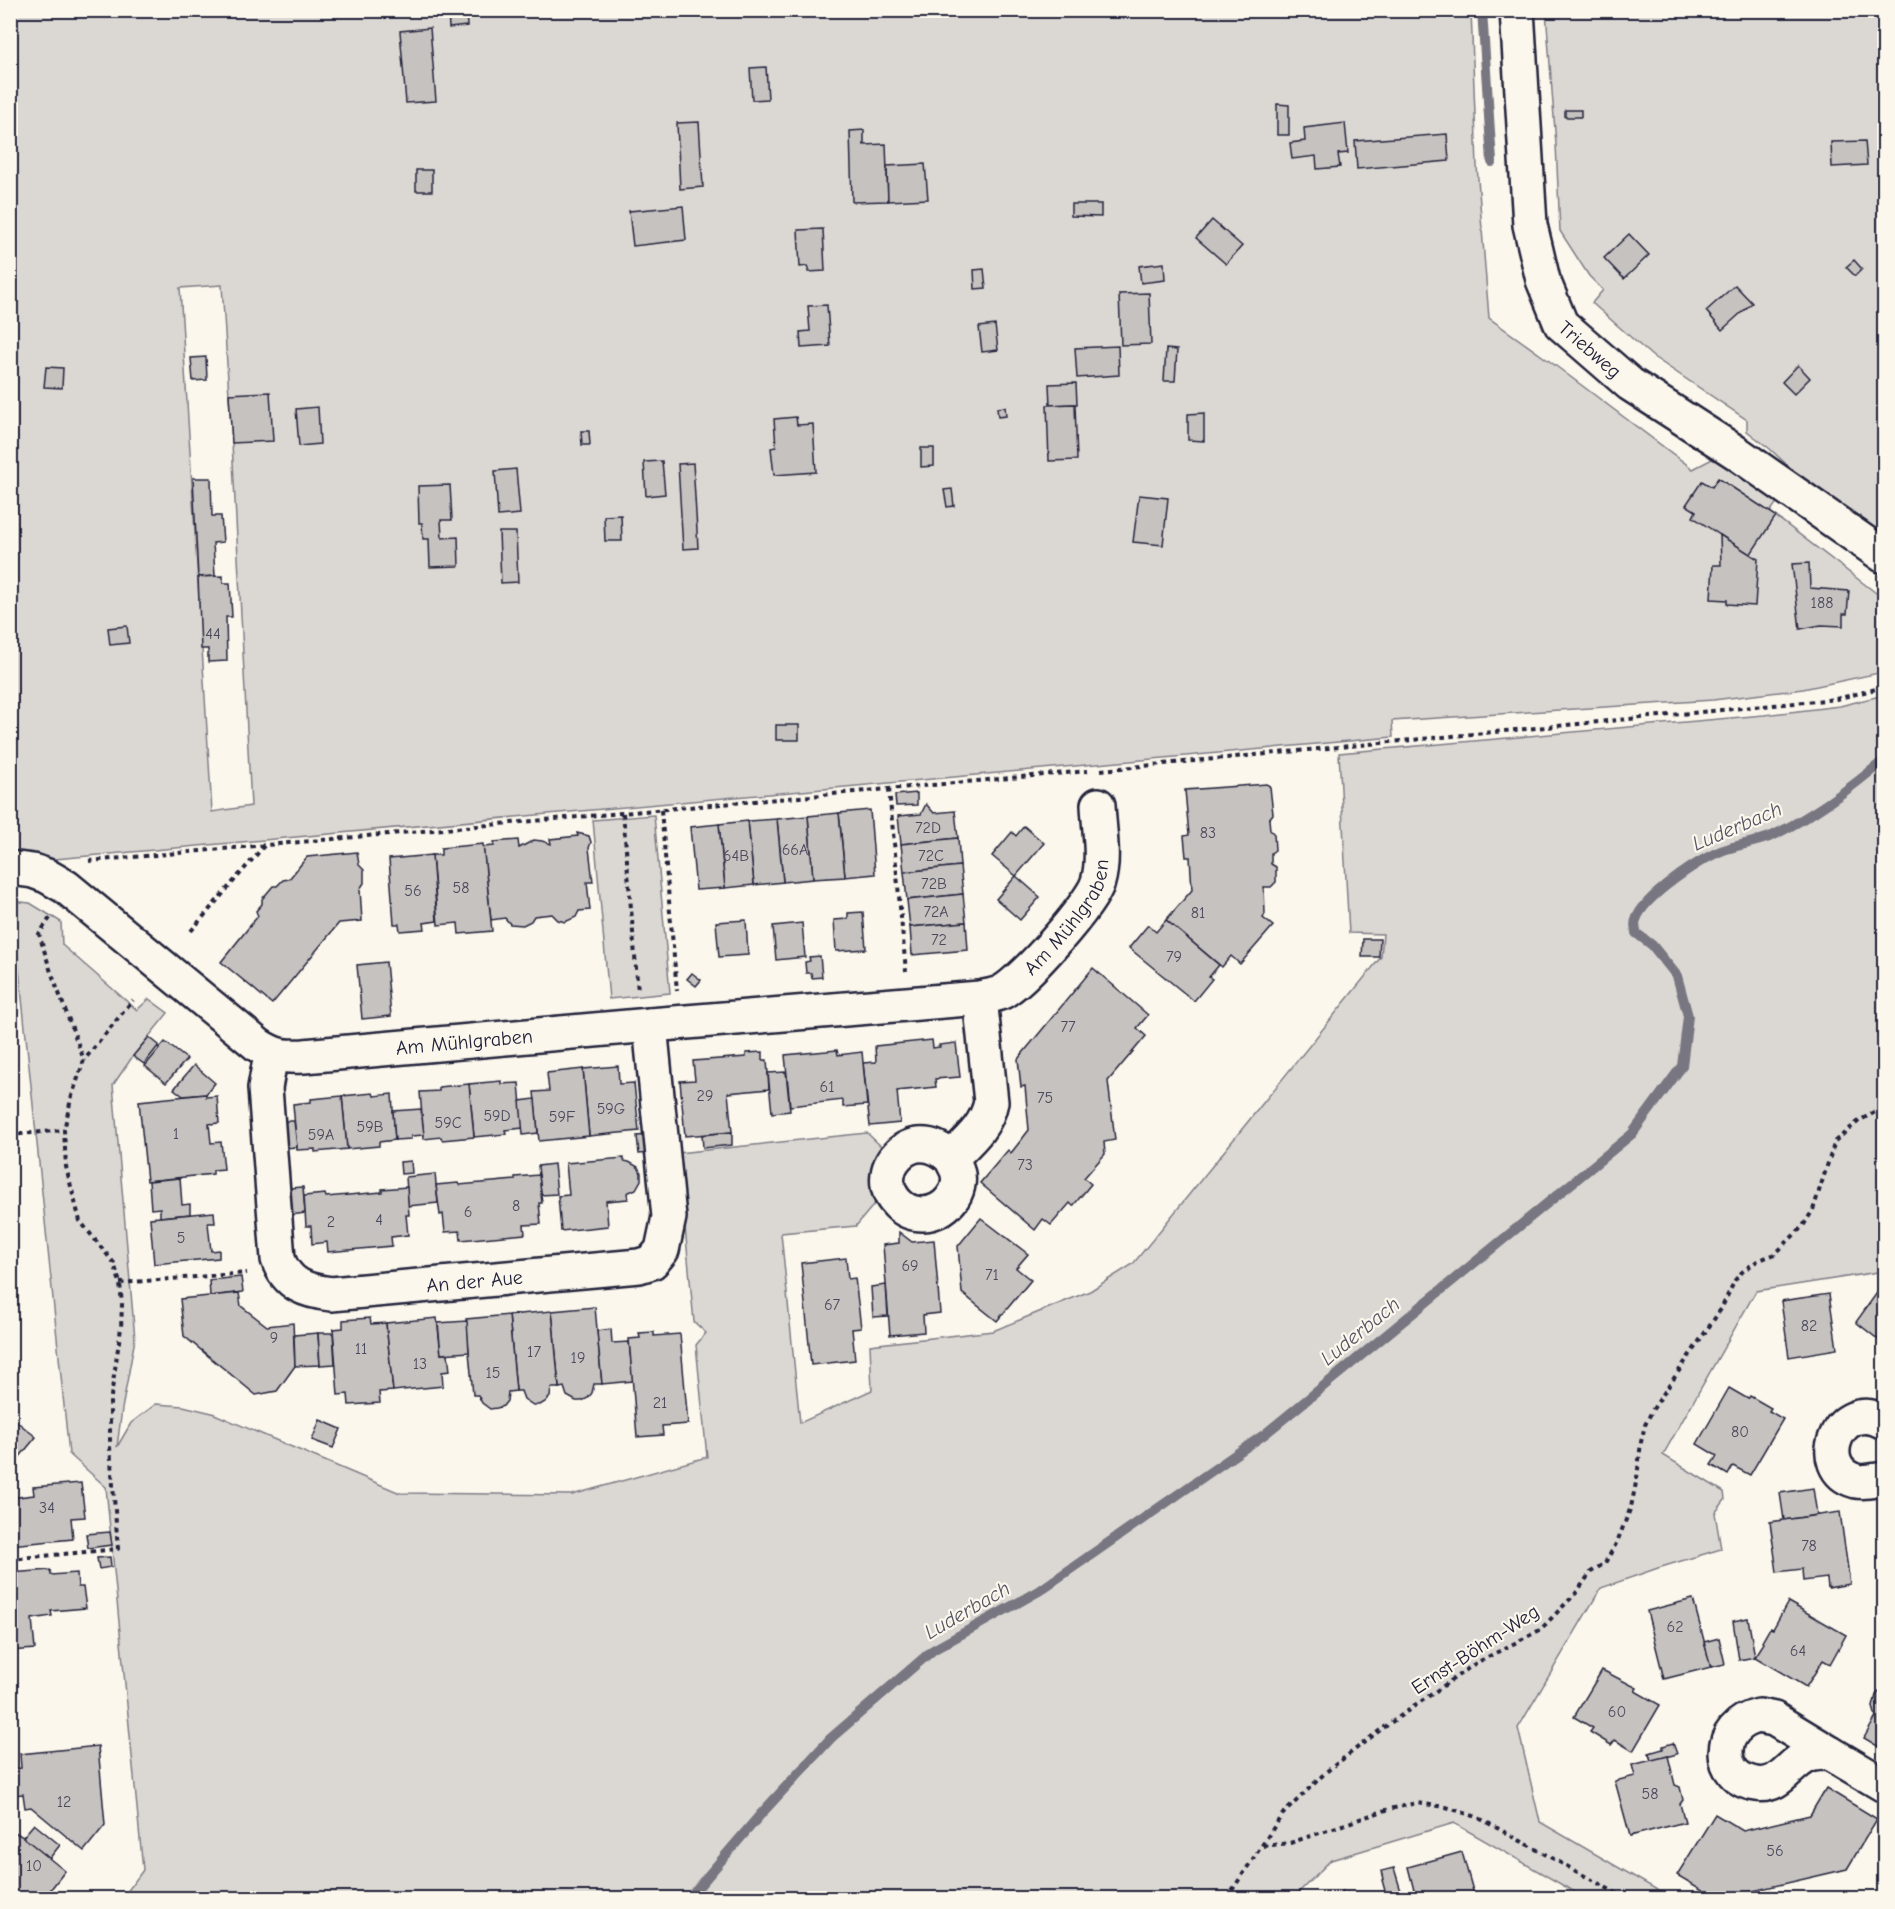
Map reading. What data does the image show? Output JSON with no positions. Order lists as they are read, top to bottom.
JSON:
{
  "streets": {
    "street": ["Triebweg", "Am Mühlgraben", "An der Aue"],
    "path": ["Ernst-Böhm-Weg"]
  },
  "crossings": [
    ["Am Mühlgraben", "An der Aue"]
  ],
  "water": ["Luderbach"],
  "house_numbers": [
    "188",
    "44",
    "72D",
    "83",
    "66A",
    "64B",
    "72C",
    "72B",
    "58",
    "56",
    "72A",
    "81",
    "72",
    "79",
    "77",
    "61",
    "29",
    "75",
    "59G",
    "59D",
    "59F",
    "59C",
    "59B",
    "1",
    "59A",
    "73",
    "8",
    "6",
    "4",
    "2",
    "5",
    "69",
    "71",
    "67",
    "82",
    "9",
    "11",
    "17",
    "19",
    "13",
    "15",
    "21",
    "80",
    "34",
    "78",
    "62",
    "64",
    "60",
    "58",
    "12",
    "56",
    "10"
  ]
}
